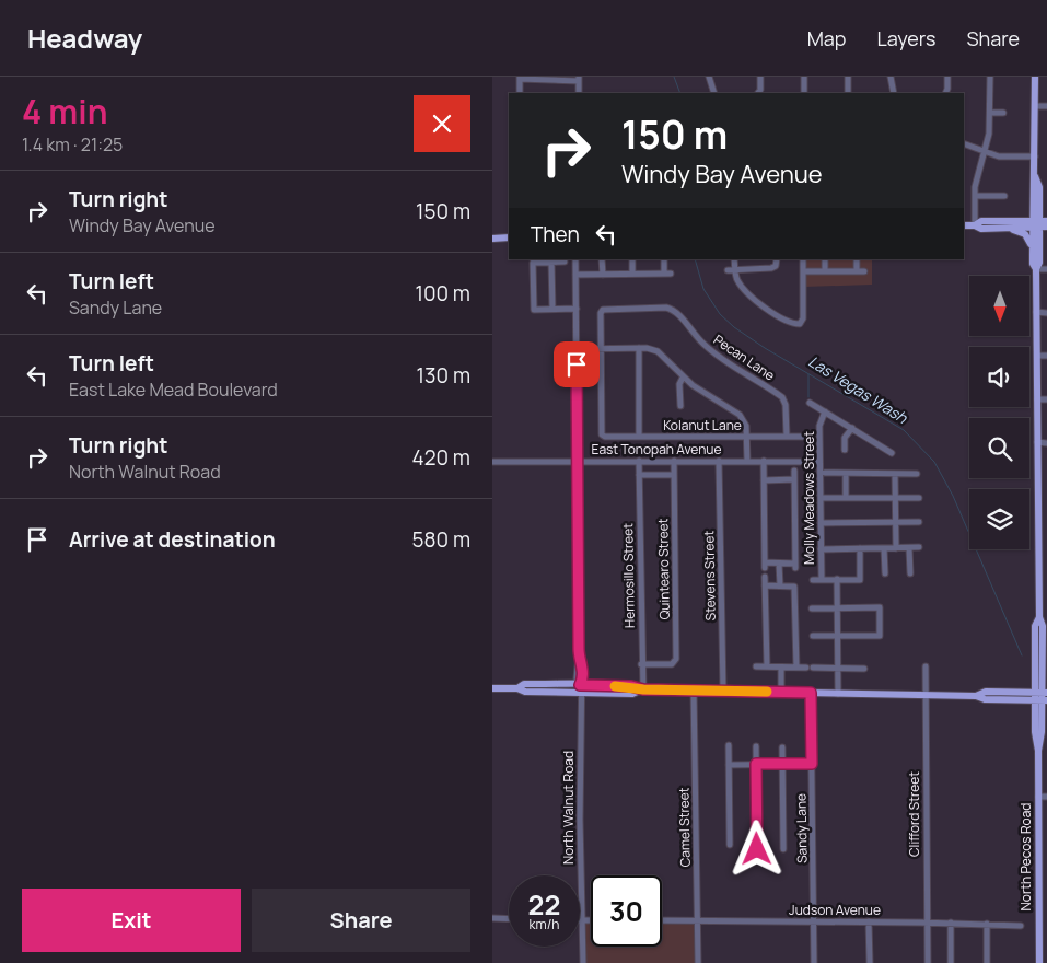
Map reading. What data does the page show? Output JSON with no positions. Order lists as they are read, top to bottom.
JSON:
{
  "streets": {
    "main road": ["North Pecos Road"],
    "street": [
      "Pecan Lane",
      "Kolanut Lane",
      "East Tonopah Avenue",
      "Molly Meadows Street",
      "Quintearo Street",
      "Hermosillo Street",
      "Stevens Street",
      "North Walnut Road",
      "Clifford Street",
      "Camel Street",
      "Sandy Lane",
      "Judson Avenue"
    ]
  },
  "crossings": [
    ["Pecan Lane", "Kolanut Lane"],
    ["East Tonopah Avenue", "Molly Meadows Street"],
    ["East Tonopah Avenue", "Quintearo Street"],
    ["East Tonopah Avenue", "Hermosillo Street"],
    ["East Tonopah Avenue", "Stevens Street"],
    ["East Tonopah Avenue", "North Walnut Road"],
    ["Quintearo Street", "Hermosillo Street"],
    ["Clifford Street", "Judson Avenue"],
    ["Camel Street", "Judson Avenue"],
    ["Sandy Lane", "Judson Avenue"]
  ],
  "water": ["Las Vegas Wash"],
  "north": "bottom",
  "page": {
    "header": "Headway",
    "nav": ["Map", "Layers", "Share"],
    "heading": ["4 min", "1.4 km · 21:25"],
    "turn": ["150 m", "Windy Bay Avenue"],
    "list": [
      {
        "name": "Turn right",
        "note": "Windy Bay Avenue",
        "value": "150 m"
      },
      {
        "name": "Turn left",
        "note": "Sandy Lane",
        "value": "100 m"
      },
      {
        "name": "Turn left",
        "note": "East Lake Mead Boulevard",
        "value": "130 m"
      },
      {
        "name": "Turn right",
        "note": "North Walnut Road",
        "value": "420 m"
      },
      {
        "name": "Arrive at destination",
        "value": "580 m"
      }
    ],
    "then": "Then",
    "speed": "22 km/h",
    "limit": "30",
    "buttons": ["Exit", "Share"]
  }
}
